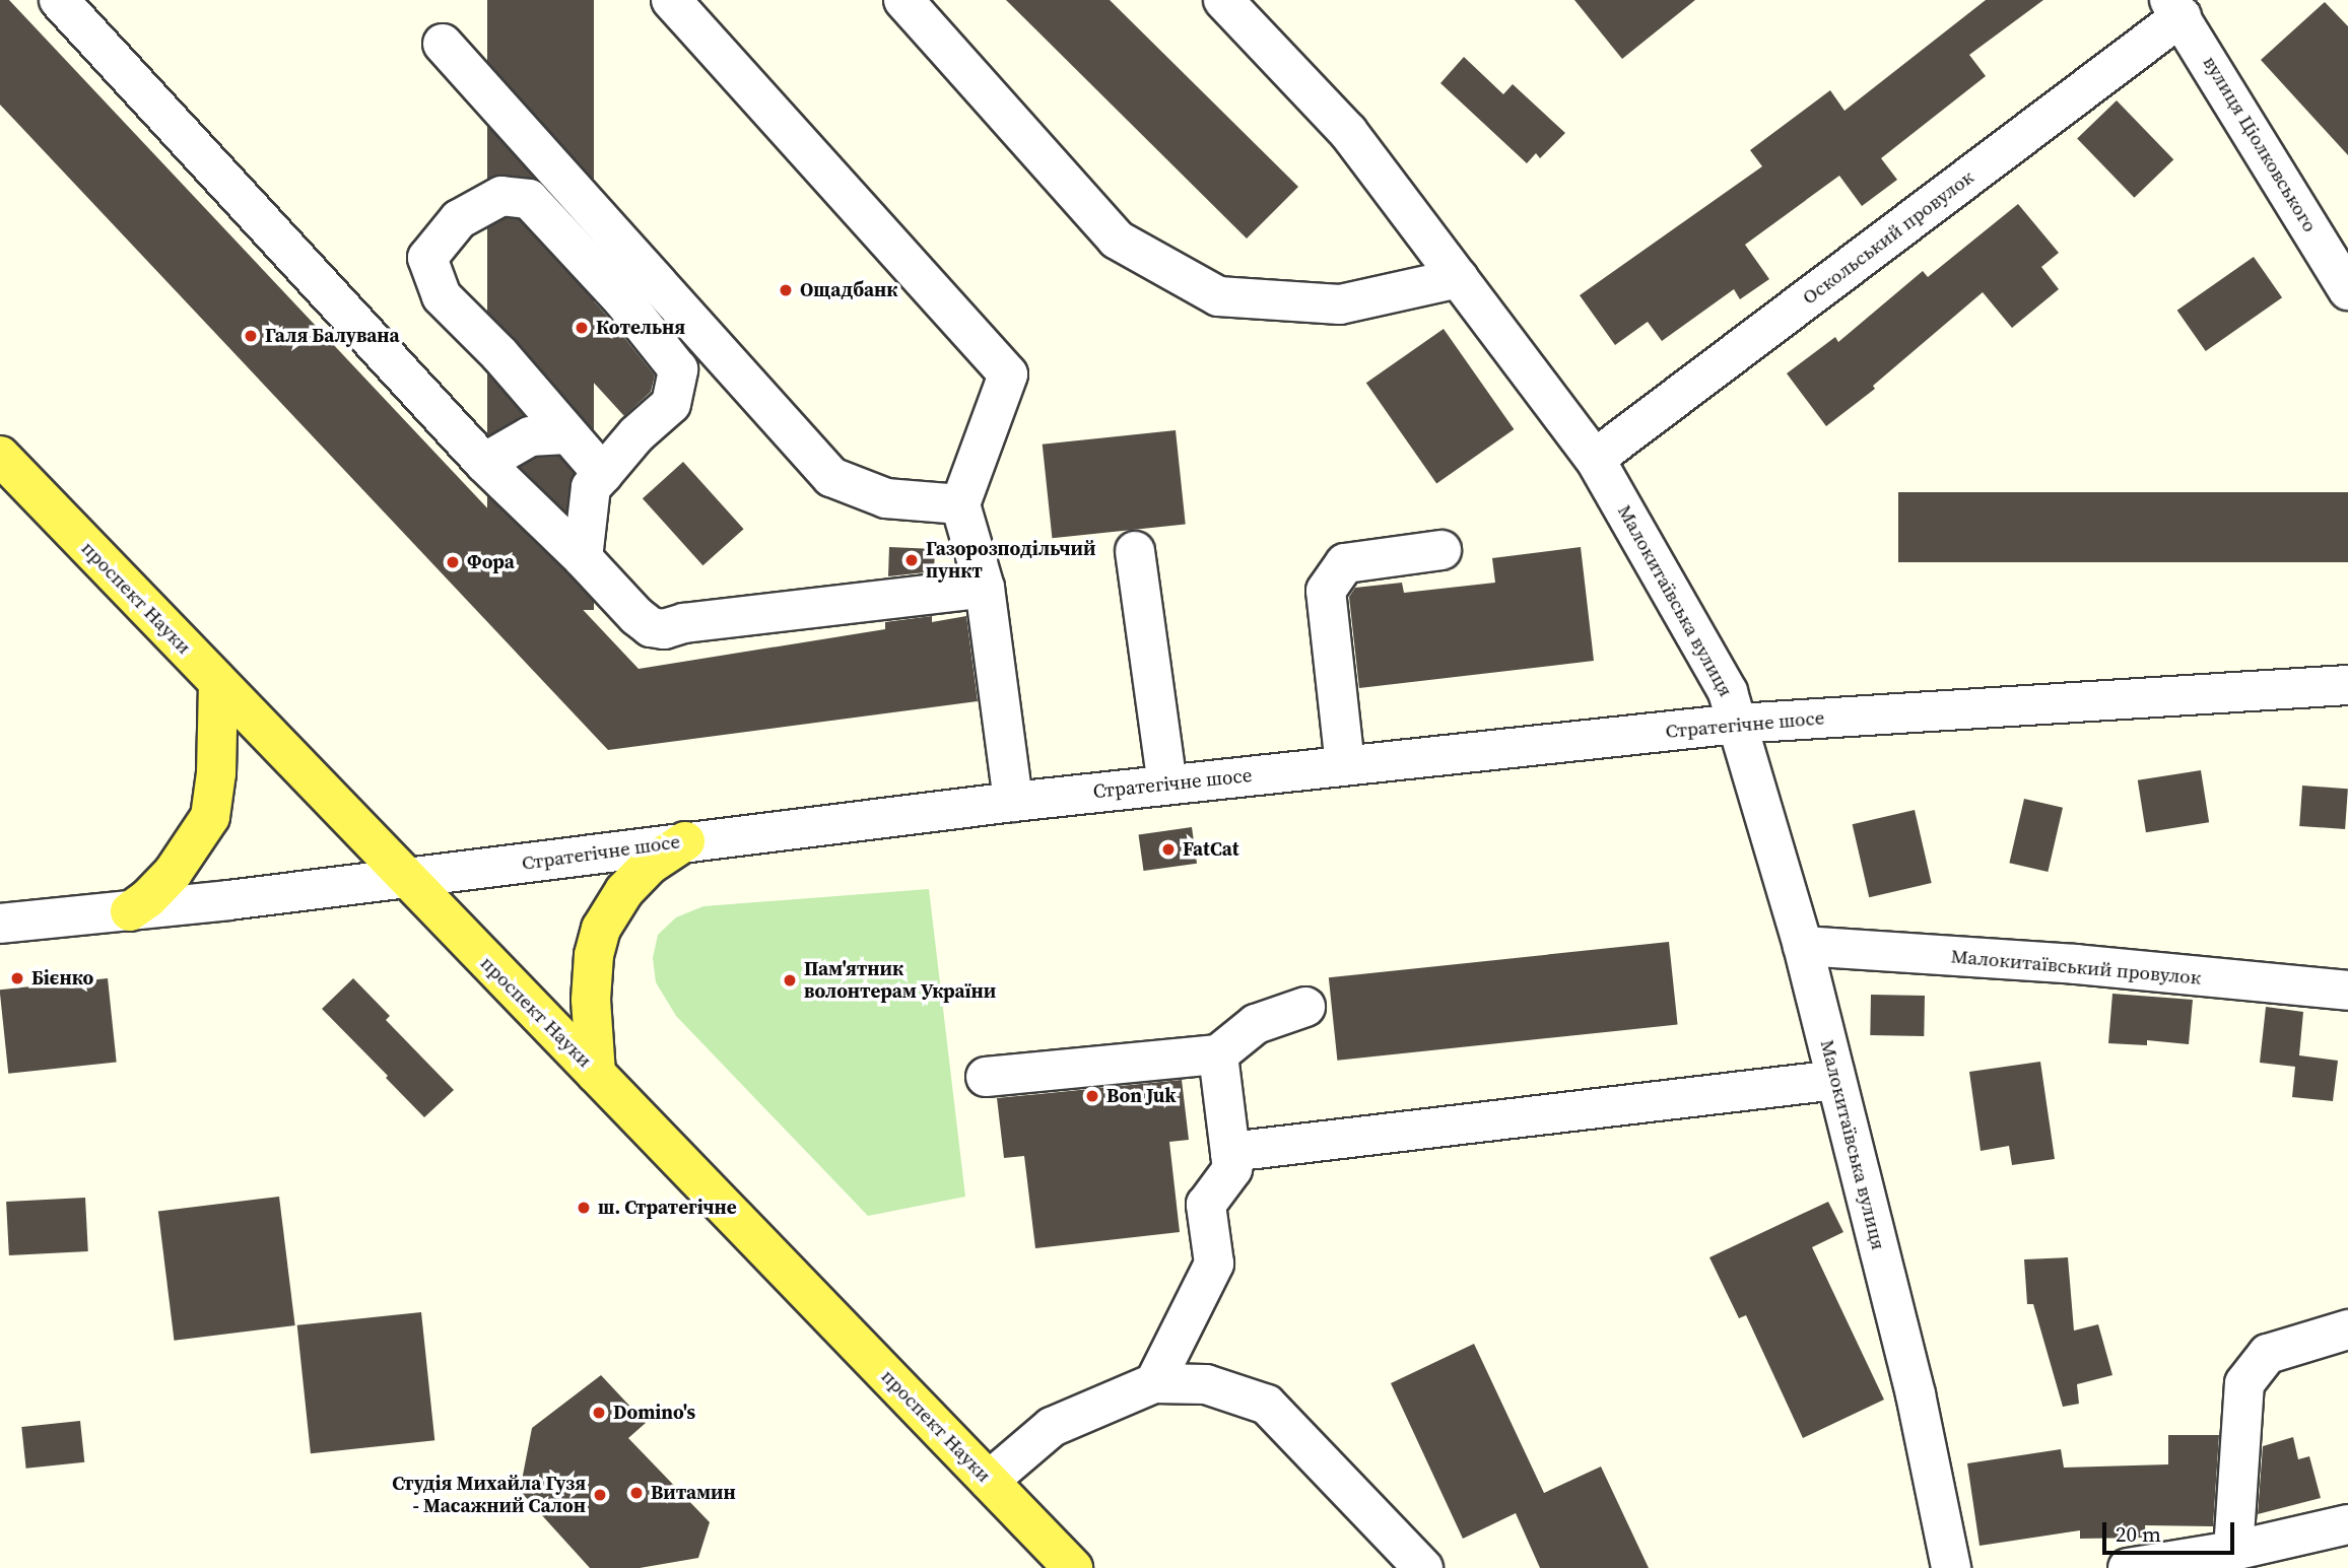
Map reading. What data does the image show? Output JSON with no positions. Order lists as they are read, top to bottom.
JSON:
{
  "streets": {
    "main road": ["проспект Науки"],
    "street": [
      "вулиця Ціолковського",
      "Оскольський провулок",
      "Малокитаївська вулиця",
      "Стратегічне шосе",
      "Малокитаївський провулок"
    ]
  },
  "crossings": [
    ["вулиця Ціолковського", "Оскольський провулок"],
    ["Оскольський провулок", "Малокитаївська вулиця"],
    ["проспект Науки", "Стратегічне шосе"],
    ["Малокитаївська вулиця", "Стратегічне шосе"],
    ["Малокитаївська вулиця", "Малокитаївський провулок"]
  ],
  "places": [
    "Ощадбанк",
    "Котельня",
    "Галя Балувана",
    "Газорозподільчий пункт",
    "Фора",
    "FatCat",
    "Бієнко",
    "Пам'ятник волонтерам України",
    "Bon Juk",
    "ш. Стратегічне",
    "Domino's",
    "Витамин",
    "Студія Михайла Гузя - Масажний Салон"
  ],
  "scale_bar": "20 m"
}
